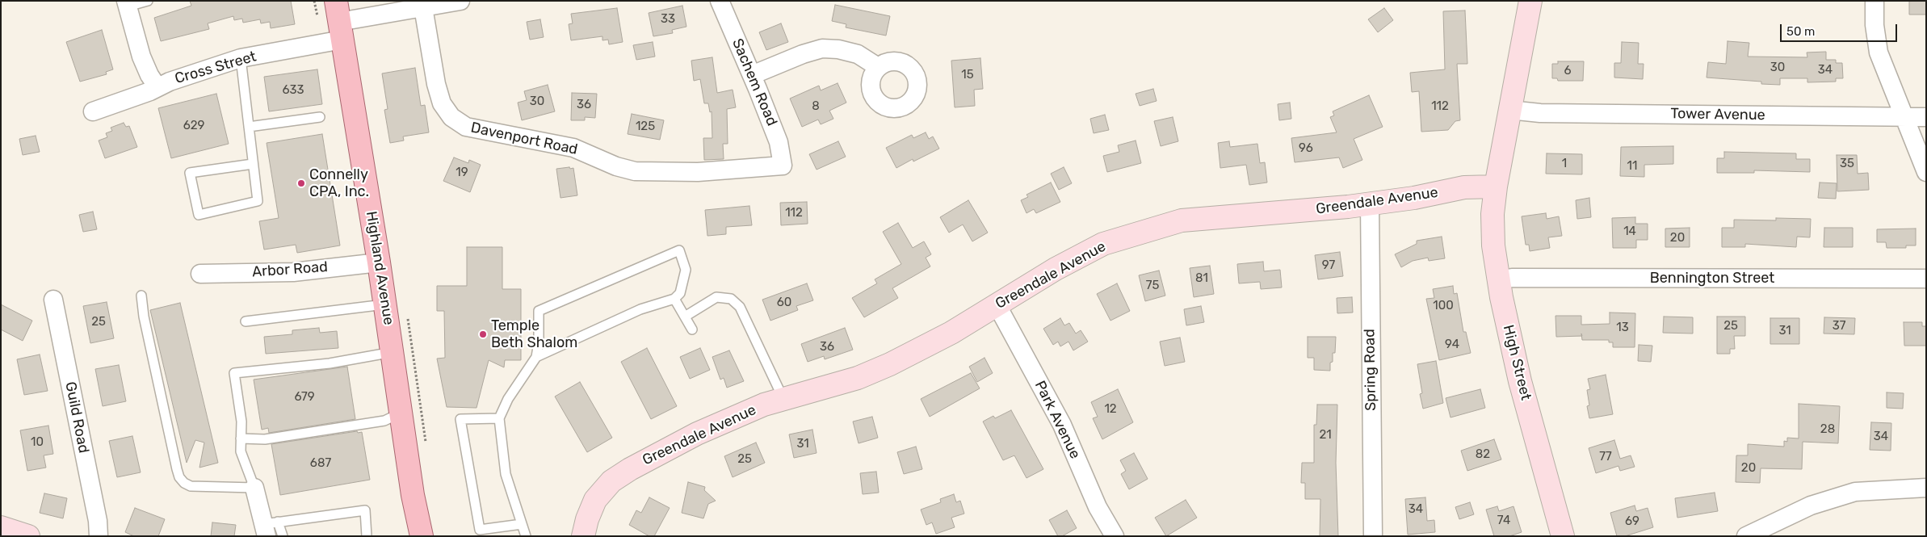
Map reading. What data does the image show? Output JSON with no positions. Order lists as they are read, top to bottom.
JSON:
{
  "streets": {
    "main road": ["Highland Avenue"],
    "street": [
      "Cross Street",
      "Sachem Road",
      "Tower Avenue",
      "Davenport Road",
      "Greendale Avenue",
      "Arbor Road",
      "Bennington Street",
      "High Street",
      "Spring Road",
      "Guild Road",
      "Park Avenue"
    ]
  },
  "crossings": [
    ["Cross Street", "Davenport Road"],
    ["Cross Street", "Highland Avenue"],
    ["Sachem Road", "Davenport Road"],
    ["Greendale Avenue", "High Street"],
    ["Greendale Avenue", "Spring Road"],
    ["Greendale Avenue", "Park Avenue"],
    ["Highland Avenue", "Arbor Road"],
    ["Bennington Street", "High Street"]
  ],
  "places": ["Connelly CPA, Inc.", "Temple Beth Shalom"],
  "house_numbers": [
    "33",
    "30",
    "34",
    "6",
    "15",
    "633",
    "30",
    "36",
    "8",
    "112",
    "629",
    "125",
    "96",
    "1",
    "35",
    "11",
    "19",
    "112",
    "14",
    "20",
    "97",
    "81",
    "75",
    "60",
    "100",
    "25",
    "25",
    "37",
    "13",
    "31",
    "94",
    "36",
    "679",
    "12",
    "28",
    "21",
    "34",
    "10",
    "31",
    "82",
    "77",
    "25",
    "687",
    "20",
    "34",
    "74",
    "69"
  ],
  "scale_bar": "50 m"
}
